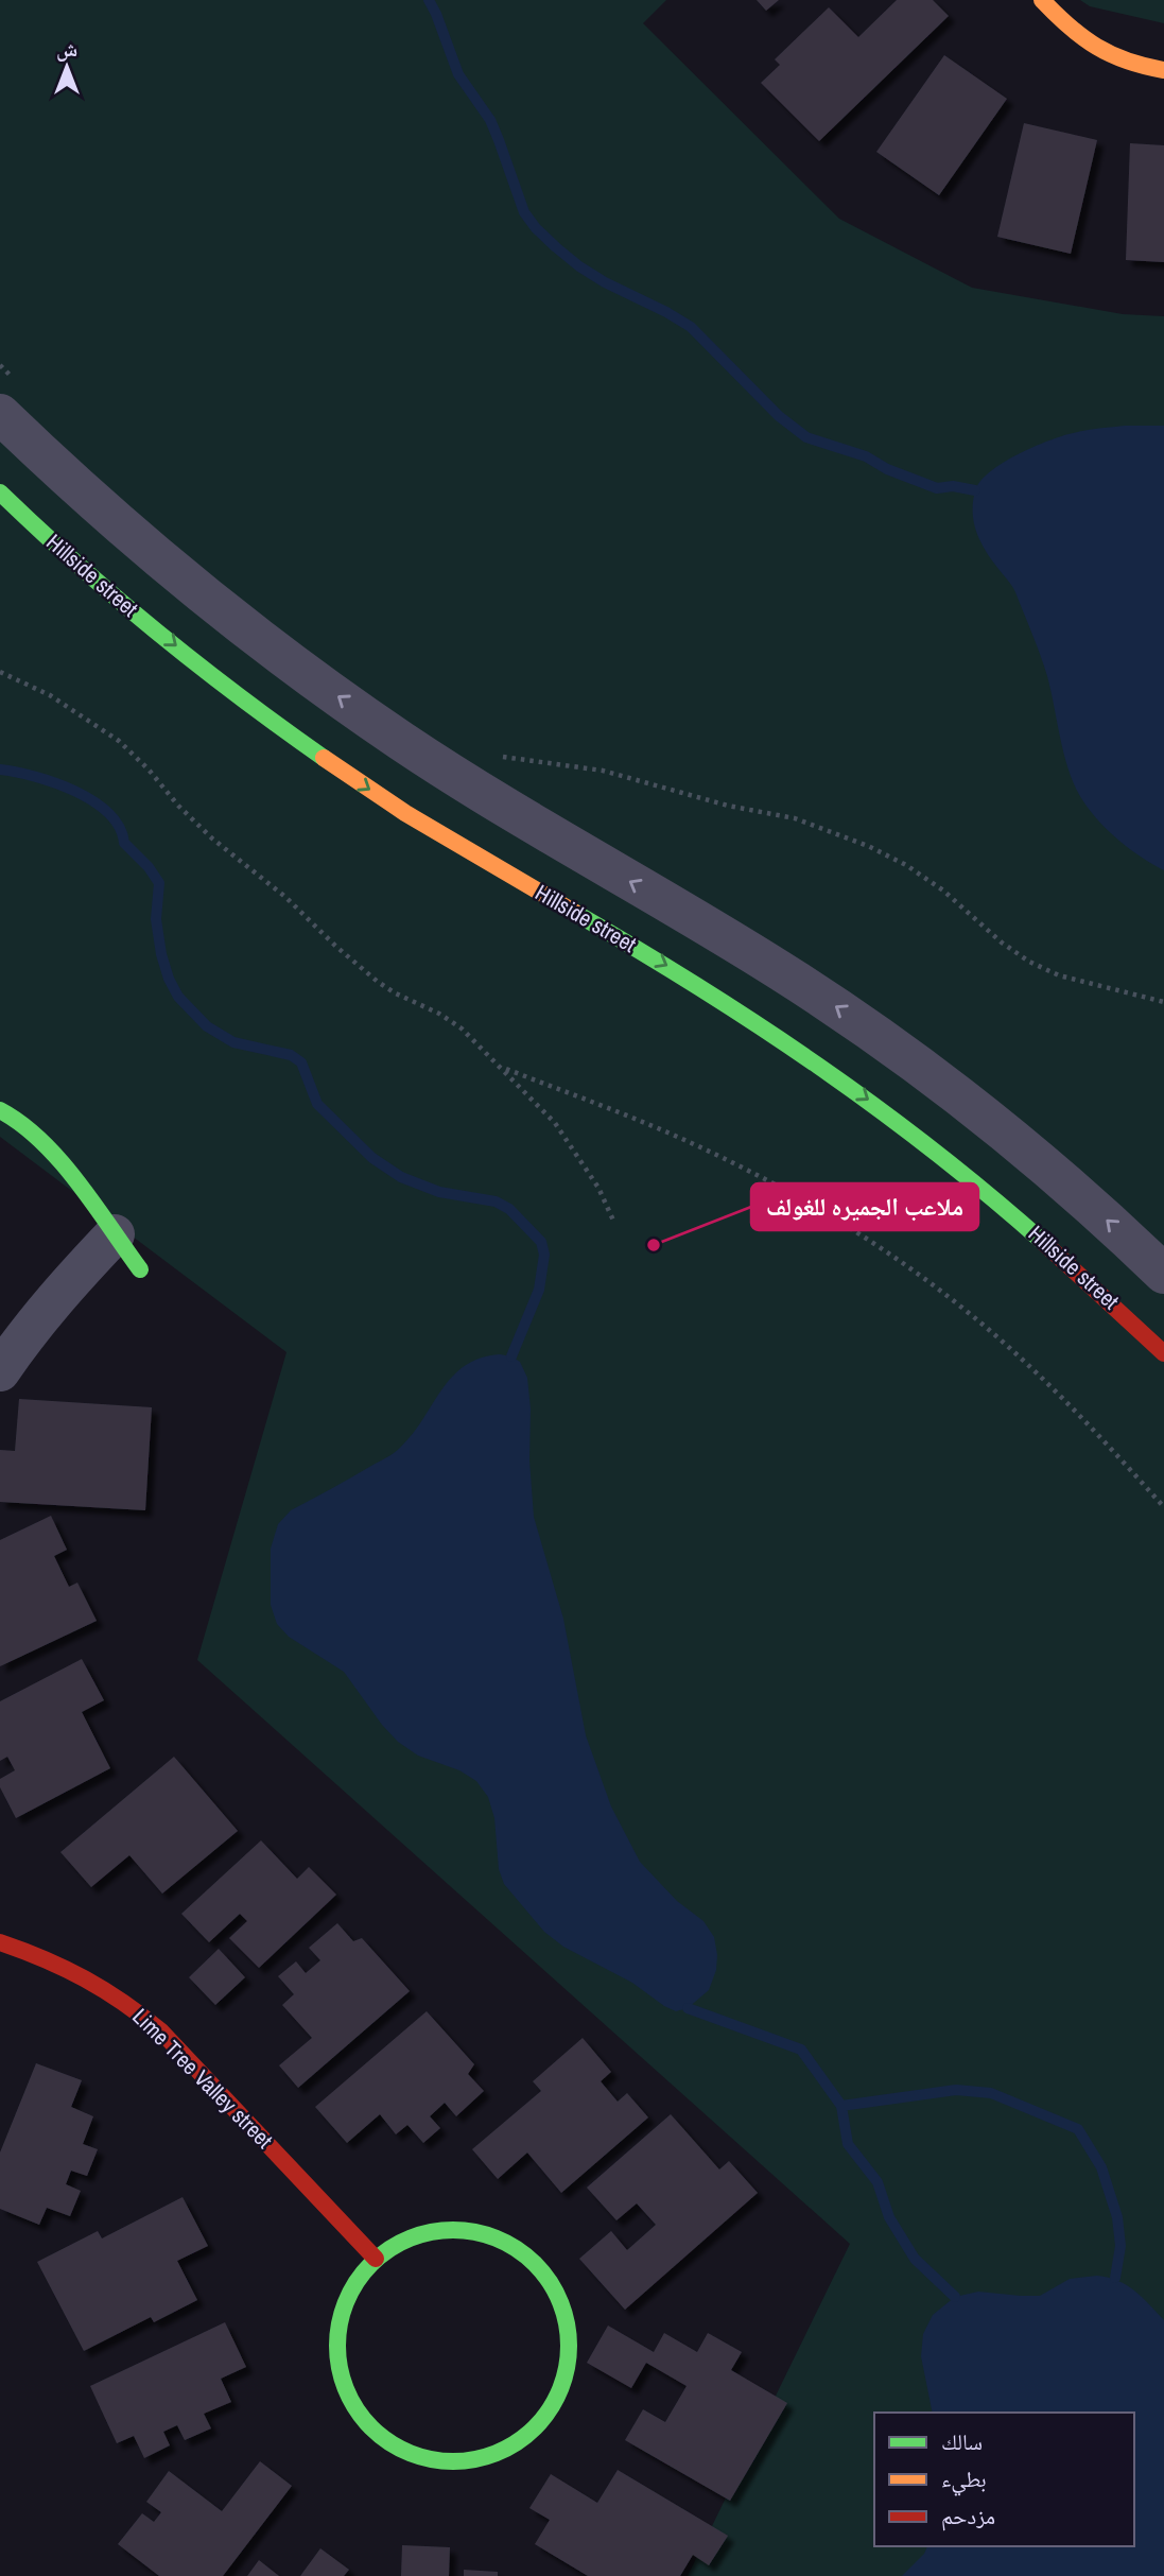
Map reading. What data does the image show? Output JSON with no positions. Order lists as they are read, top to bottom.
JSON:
{
  "streets": {
    "street": ["Hillside street", "Lime Tree Valley street"]
  },
  "places": ["ملاعب الجميره للغولف"],
  "legend": ["سالك", "بطيء", "مزدحم"],
  "north": "top"
}
